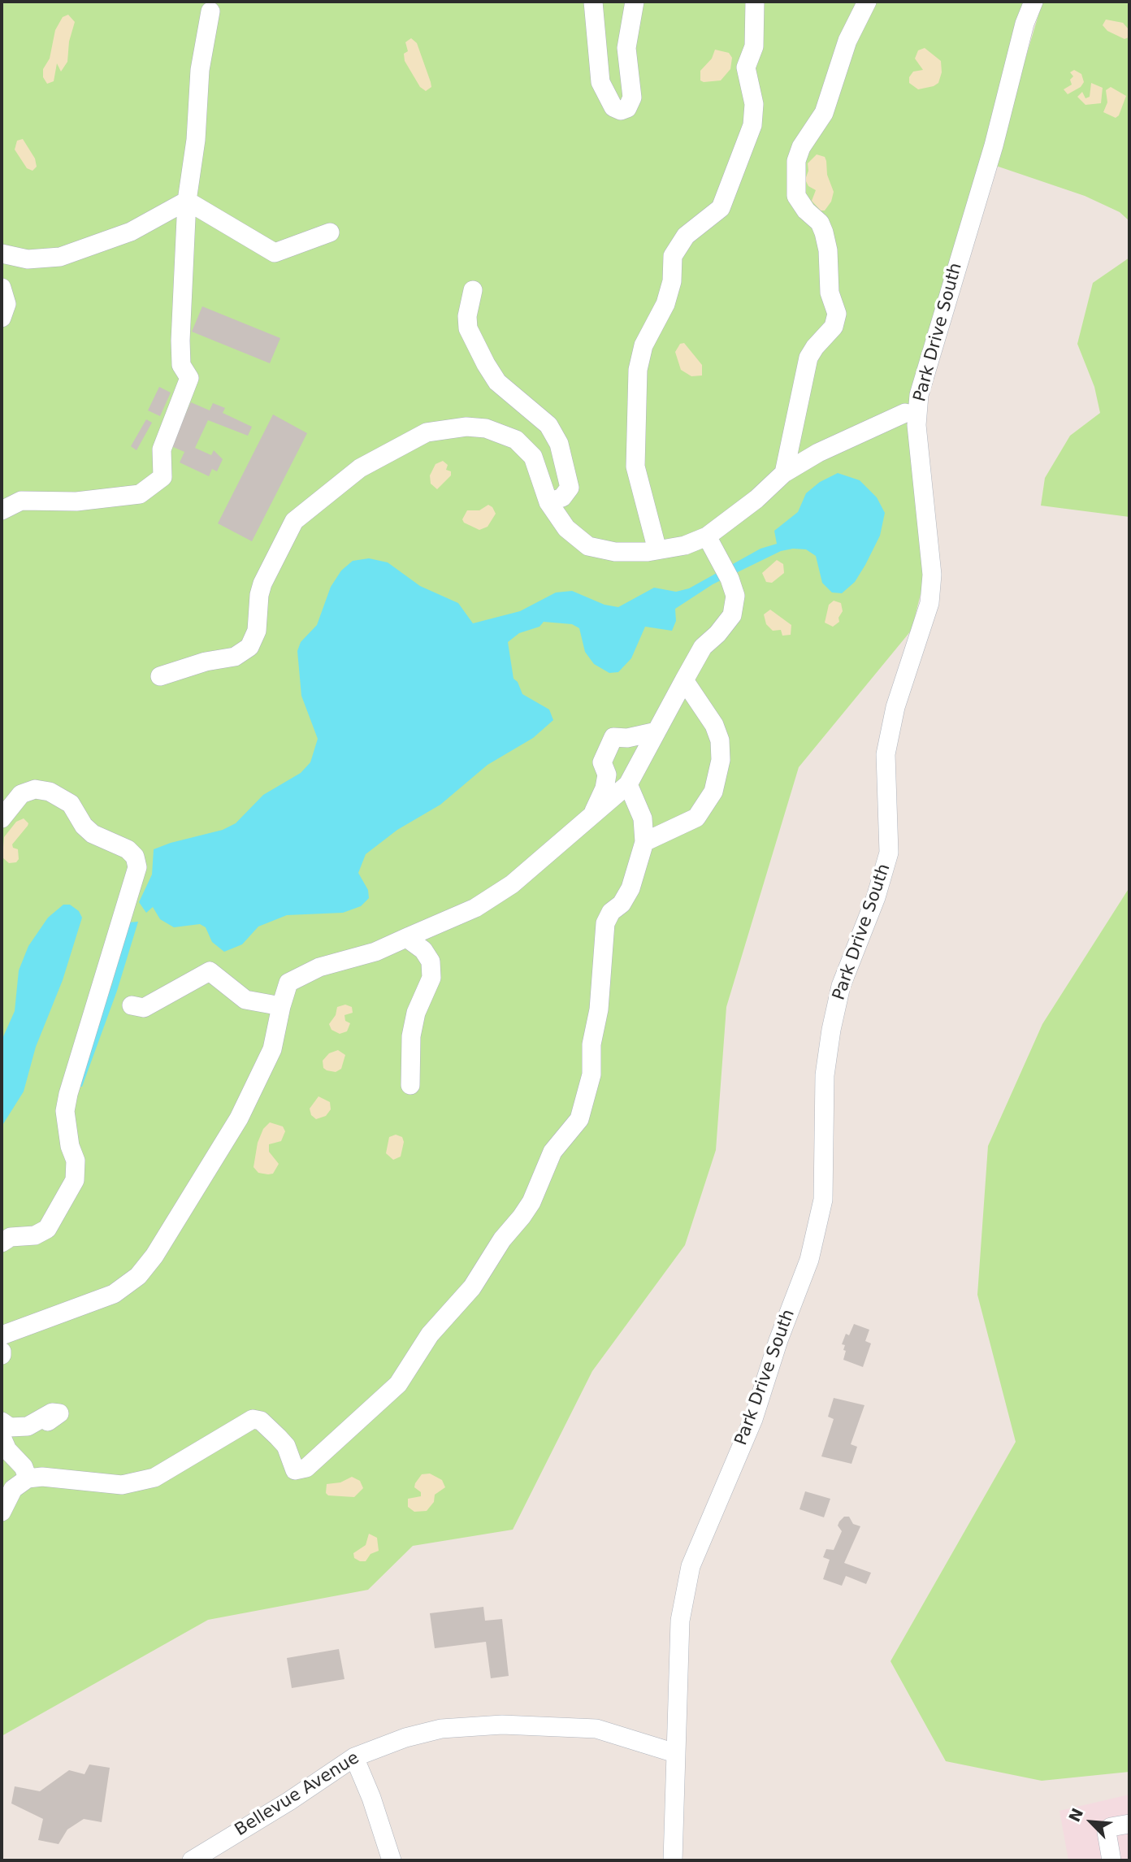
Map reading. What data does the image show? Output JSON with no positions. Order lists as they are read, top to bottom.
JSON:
{
  "streets": {
    "street": ["Park Drive South", "Bellevue Avenue"]
  },
  "crossings": [
    ["Park Drive South", "Bellevue Avenue"]
  ],
  "north": "top left"
}
